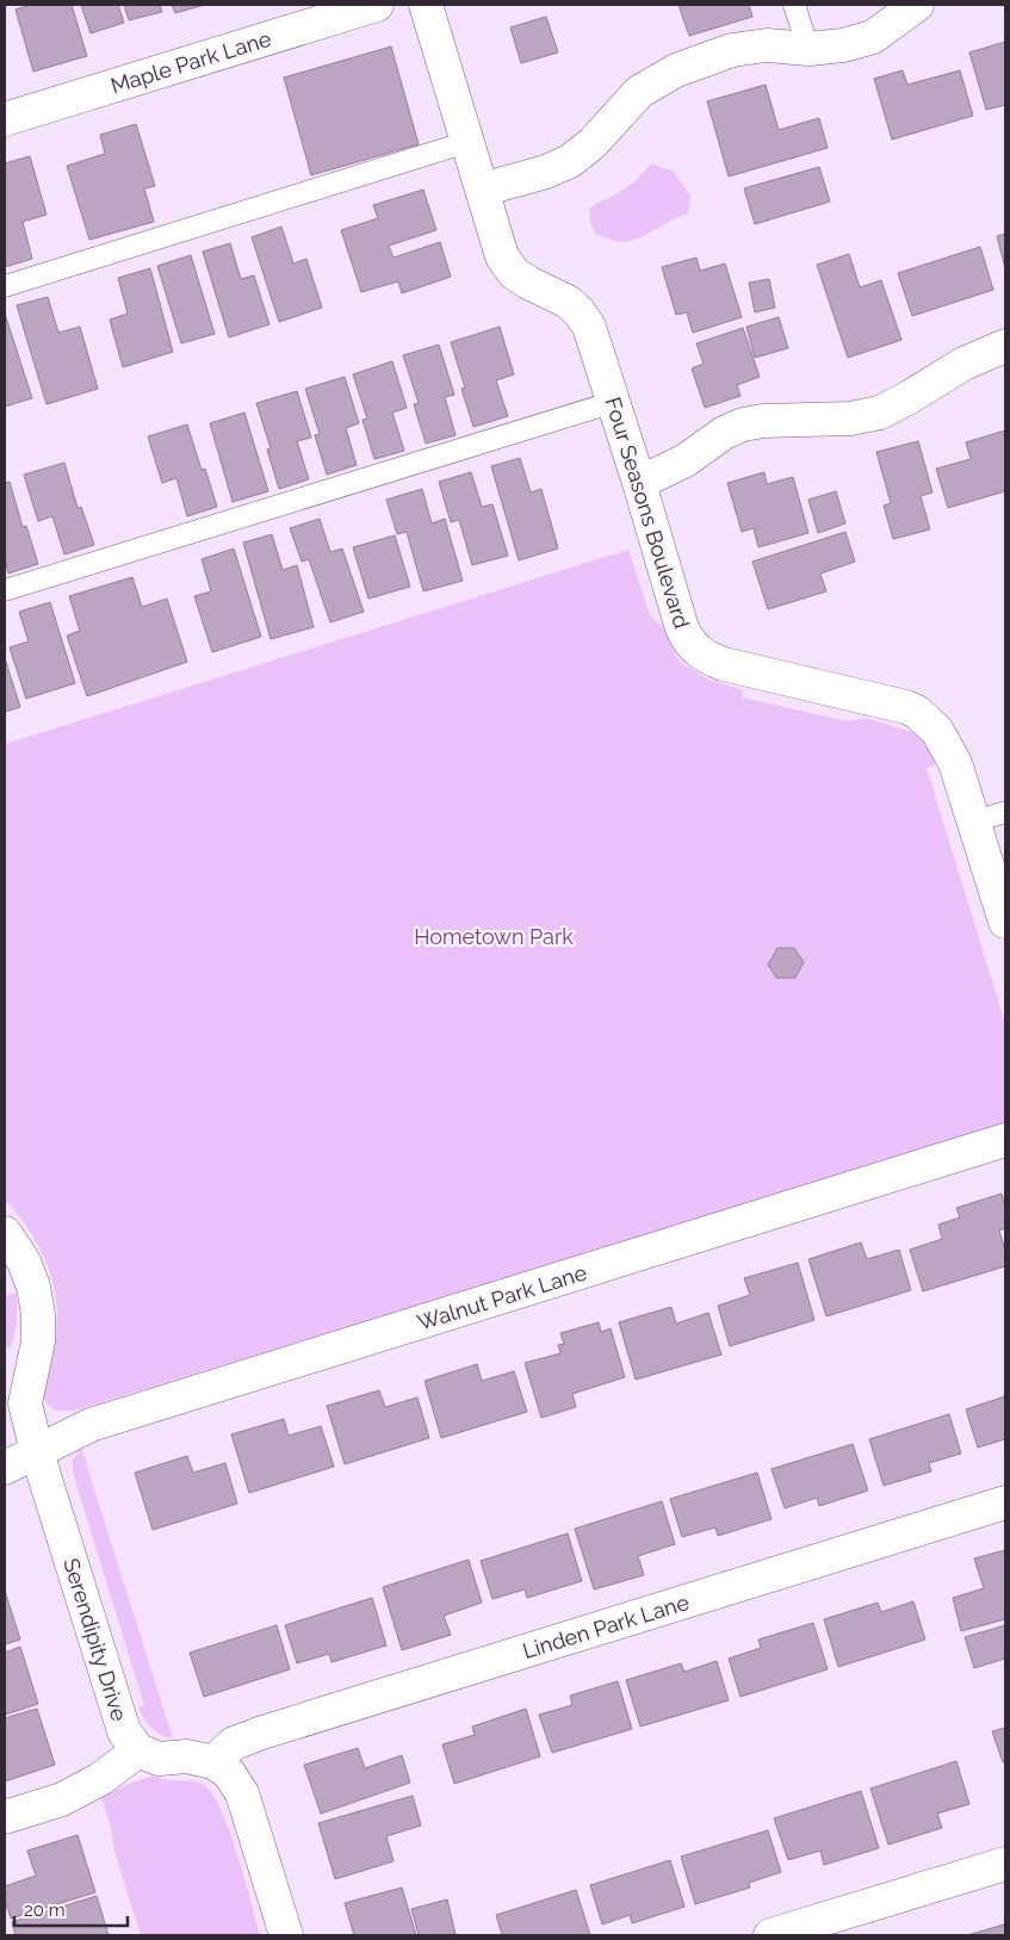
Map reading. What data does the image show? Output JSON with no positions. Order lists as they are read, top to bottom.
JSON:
{
  "streets": {
    "street": [
      "Maple Park Lane",
      "Four Seasons Boulevard",
      "Walnut Park Lane",
      "Linden Park Lane",
      "Serendipity Drive"
    ]
  },
  "crossings": [
    ["Walnut Park Lane", "Serendipity Drive"]
  ],
  "parks": ["Hometown Park"],
  "scale_bar": "20 m"
}
